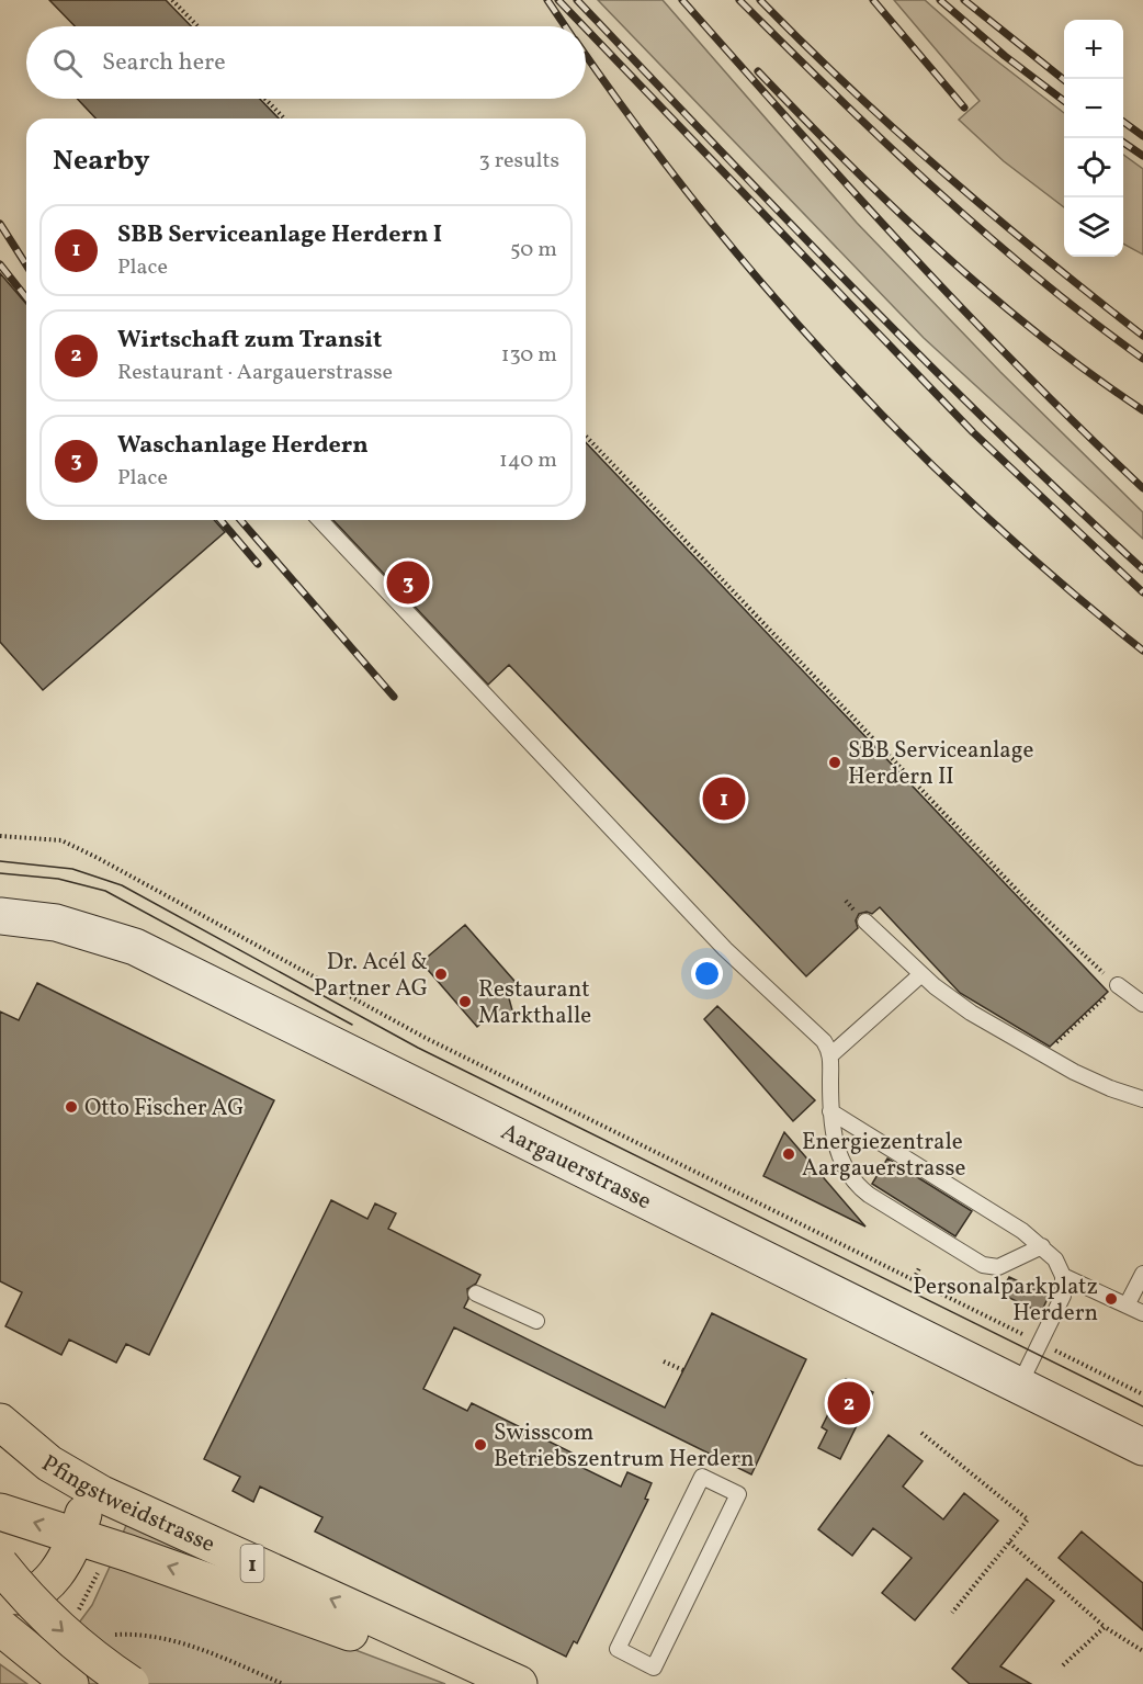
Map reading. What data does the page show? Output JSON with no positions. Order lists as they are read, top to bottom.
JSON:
{
  "streets": {
    "main road": ["Pfingstweidstrasse", "1"],
    "street": ["Aargauerstrasse"]
  },
  "places": [
    "SBB Serviceanlage Herdern II",
    "Dr. Acél & Partner AG",
    "Restaurant Markthalle",
    "Otto Fischer AG",
    "Energiezentrale Aargauerstrasse",
    "Personalparkplatz Herdern",
    "Swisscom Betriebszentrum Herdern"
  ],
  "page": {
    "map_buttons": ["+", "−"],
    "search": "Search here",
    "heading": ["Nearby", "3 results"],
    "list": [
      {
        "mark": "1",
        "name": "SBB Serviceanlage Herdern I",
        "note": "Place",
        "value": "50 m"
      },
      {
        "mark": "2",
        "name": "Wirtschaft zum Transit",
        "note": "Restaurant · Aargauerstrasse",
        "value": "130 m"
      },
      {
        "mark": "3",
        "name": "Waschanlage Herdern",
        "note": "Place",
        "value": "140 m"
      }
    ],
    "pins": ["3", "1", "2"]
  }
}
